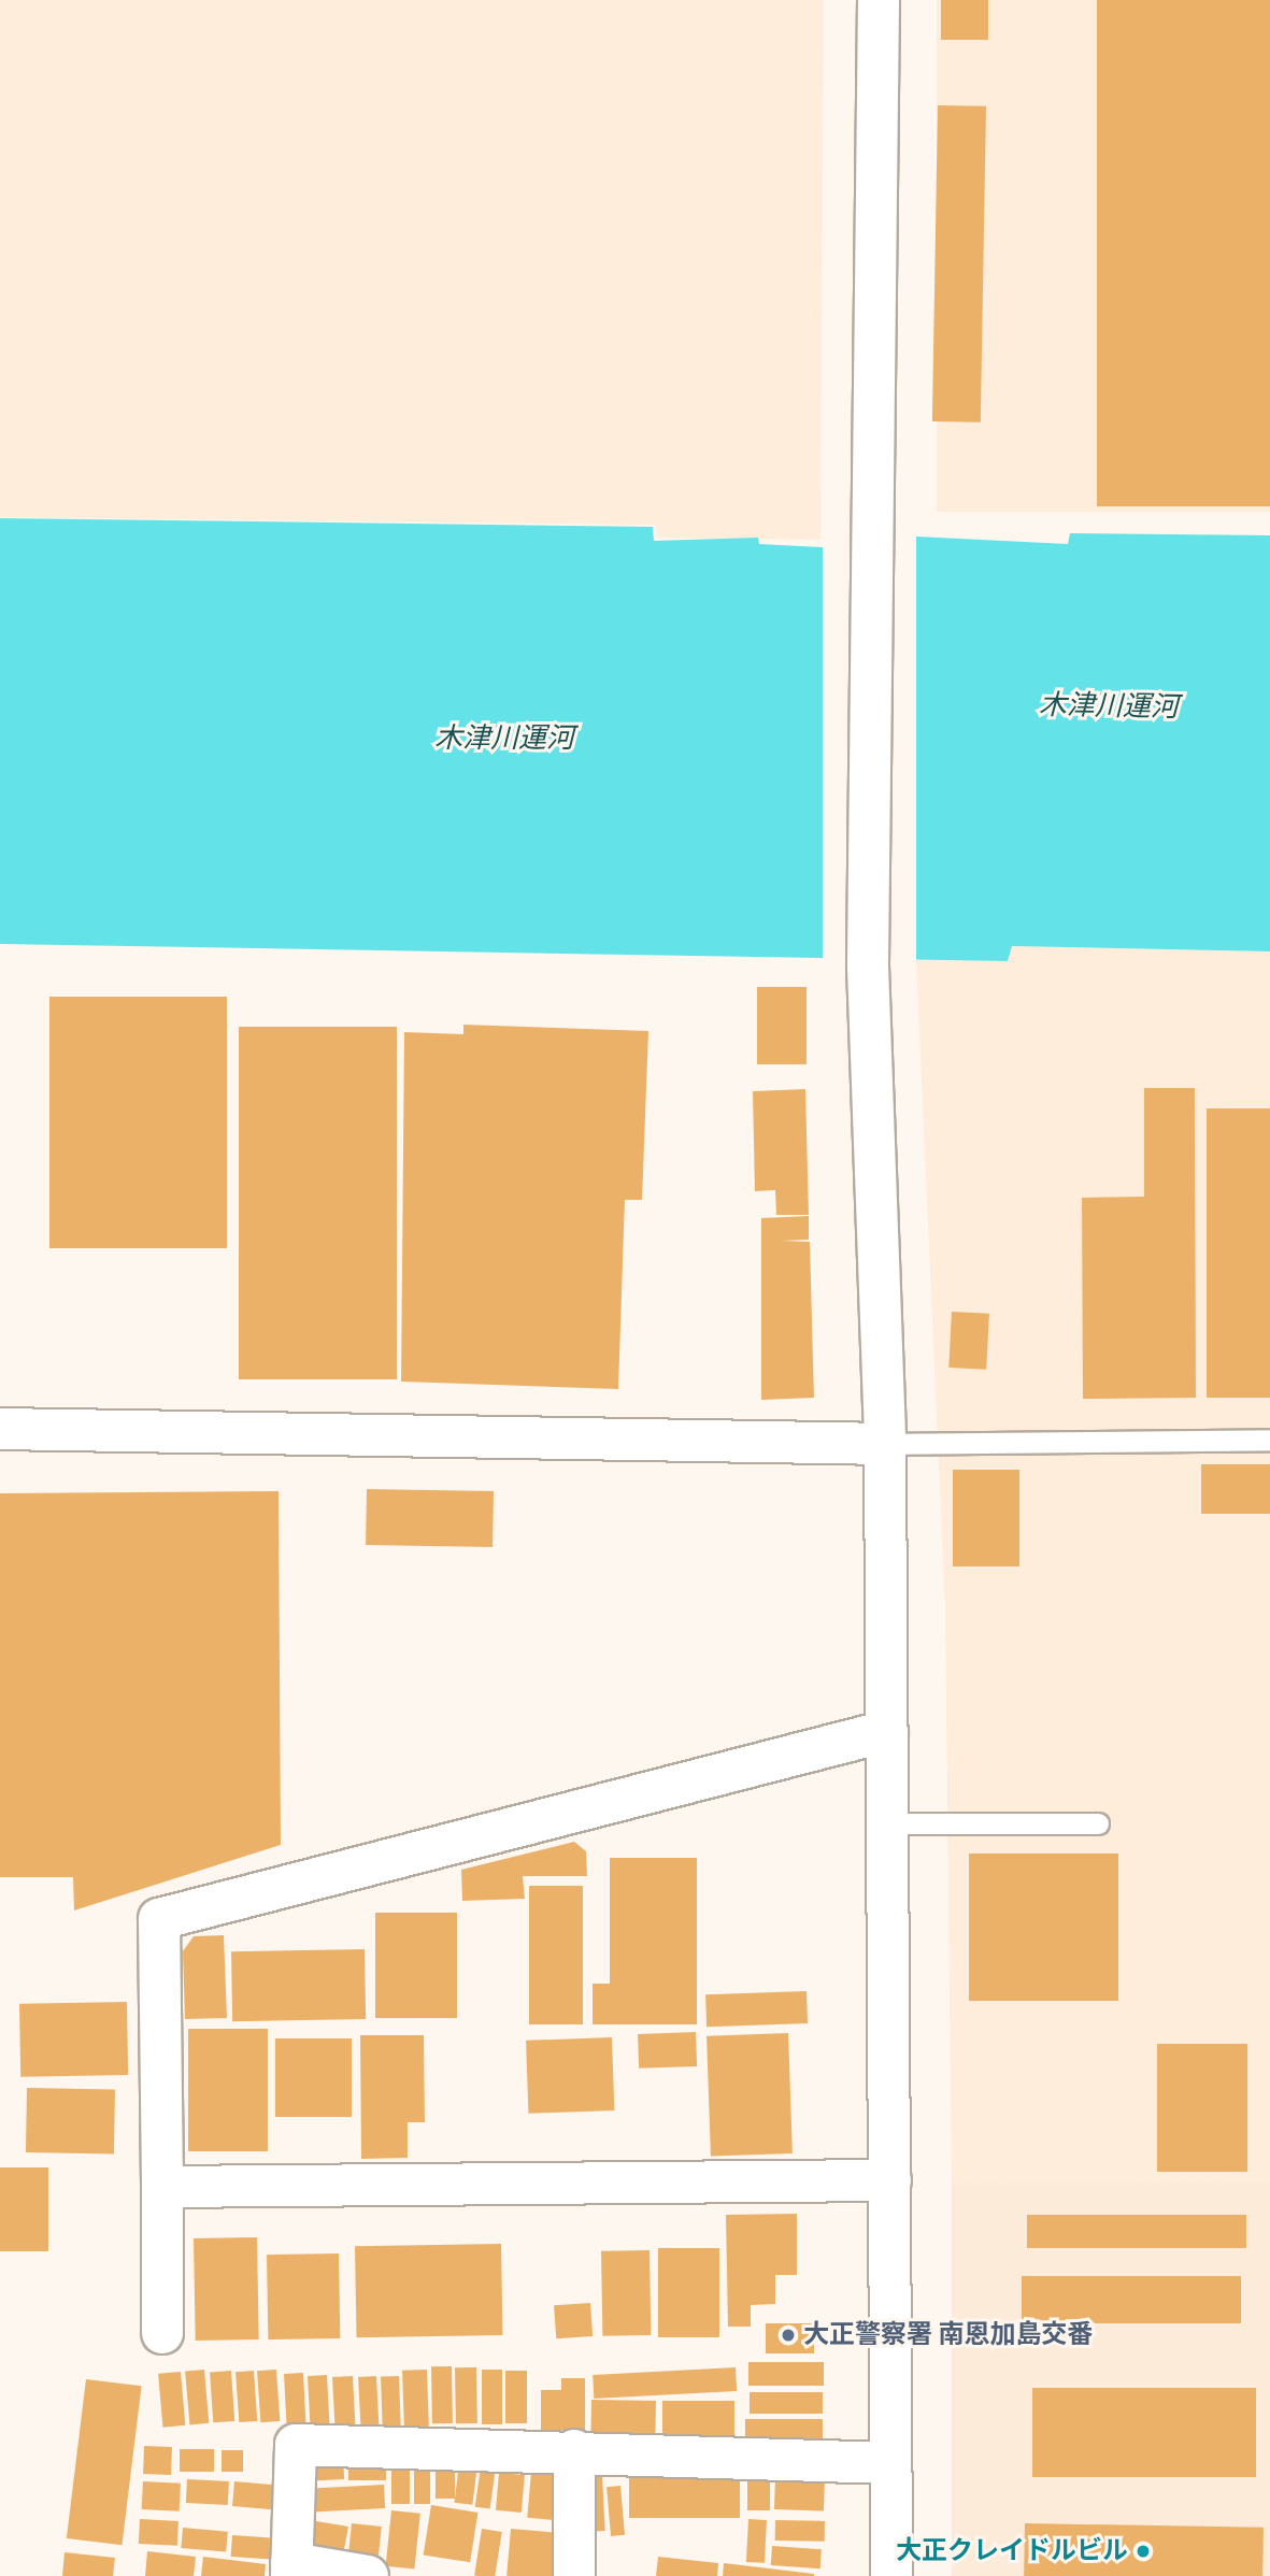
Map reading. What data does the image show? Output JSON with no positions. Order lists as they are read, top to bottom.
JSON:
{
  "water": ["木津川運河"],
  "places": ["大正警察署 南恩加島交番", "大正クレイドルビル"]
}
